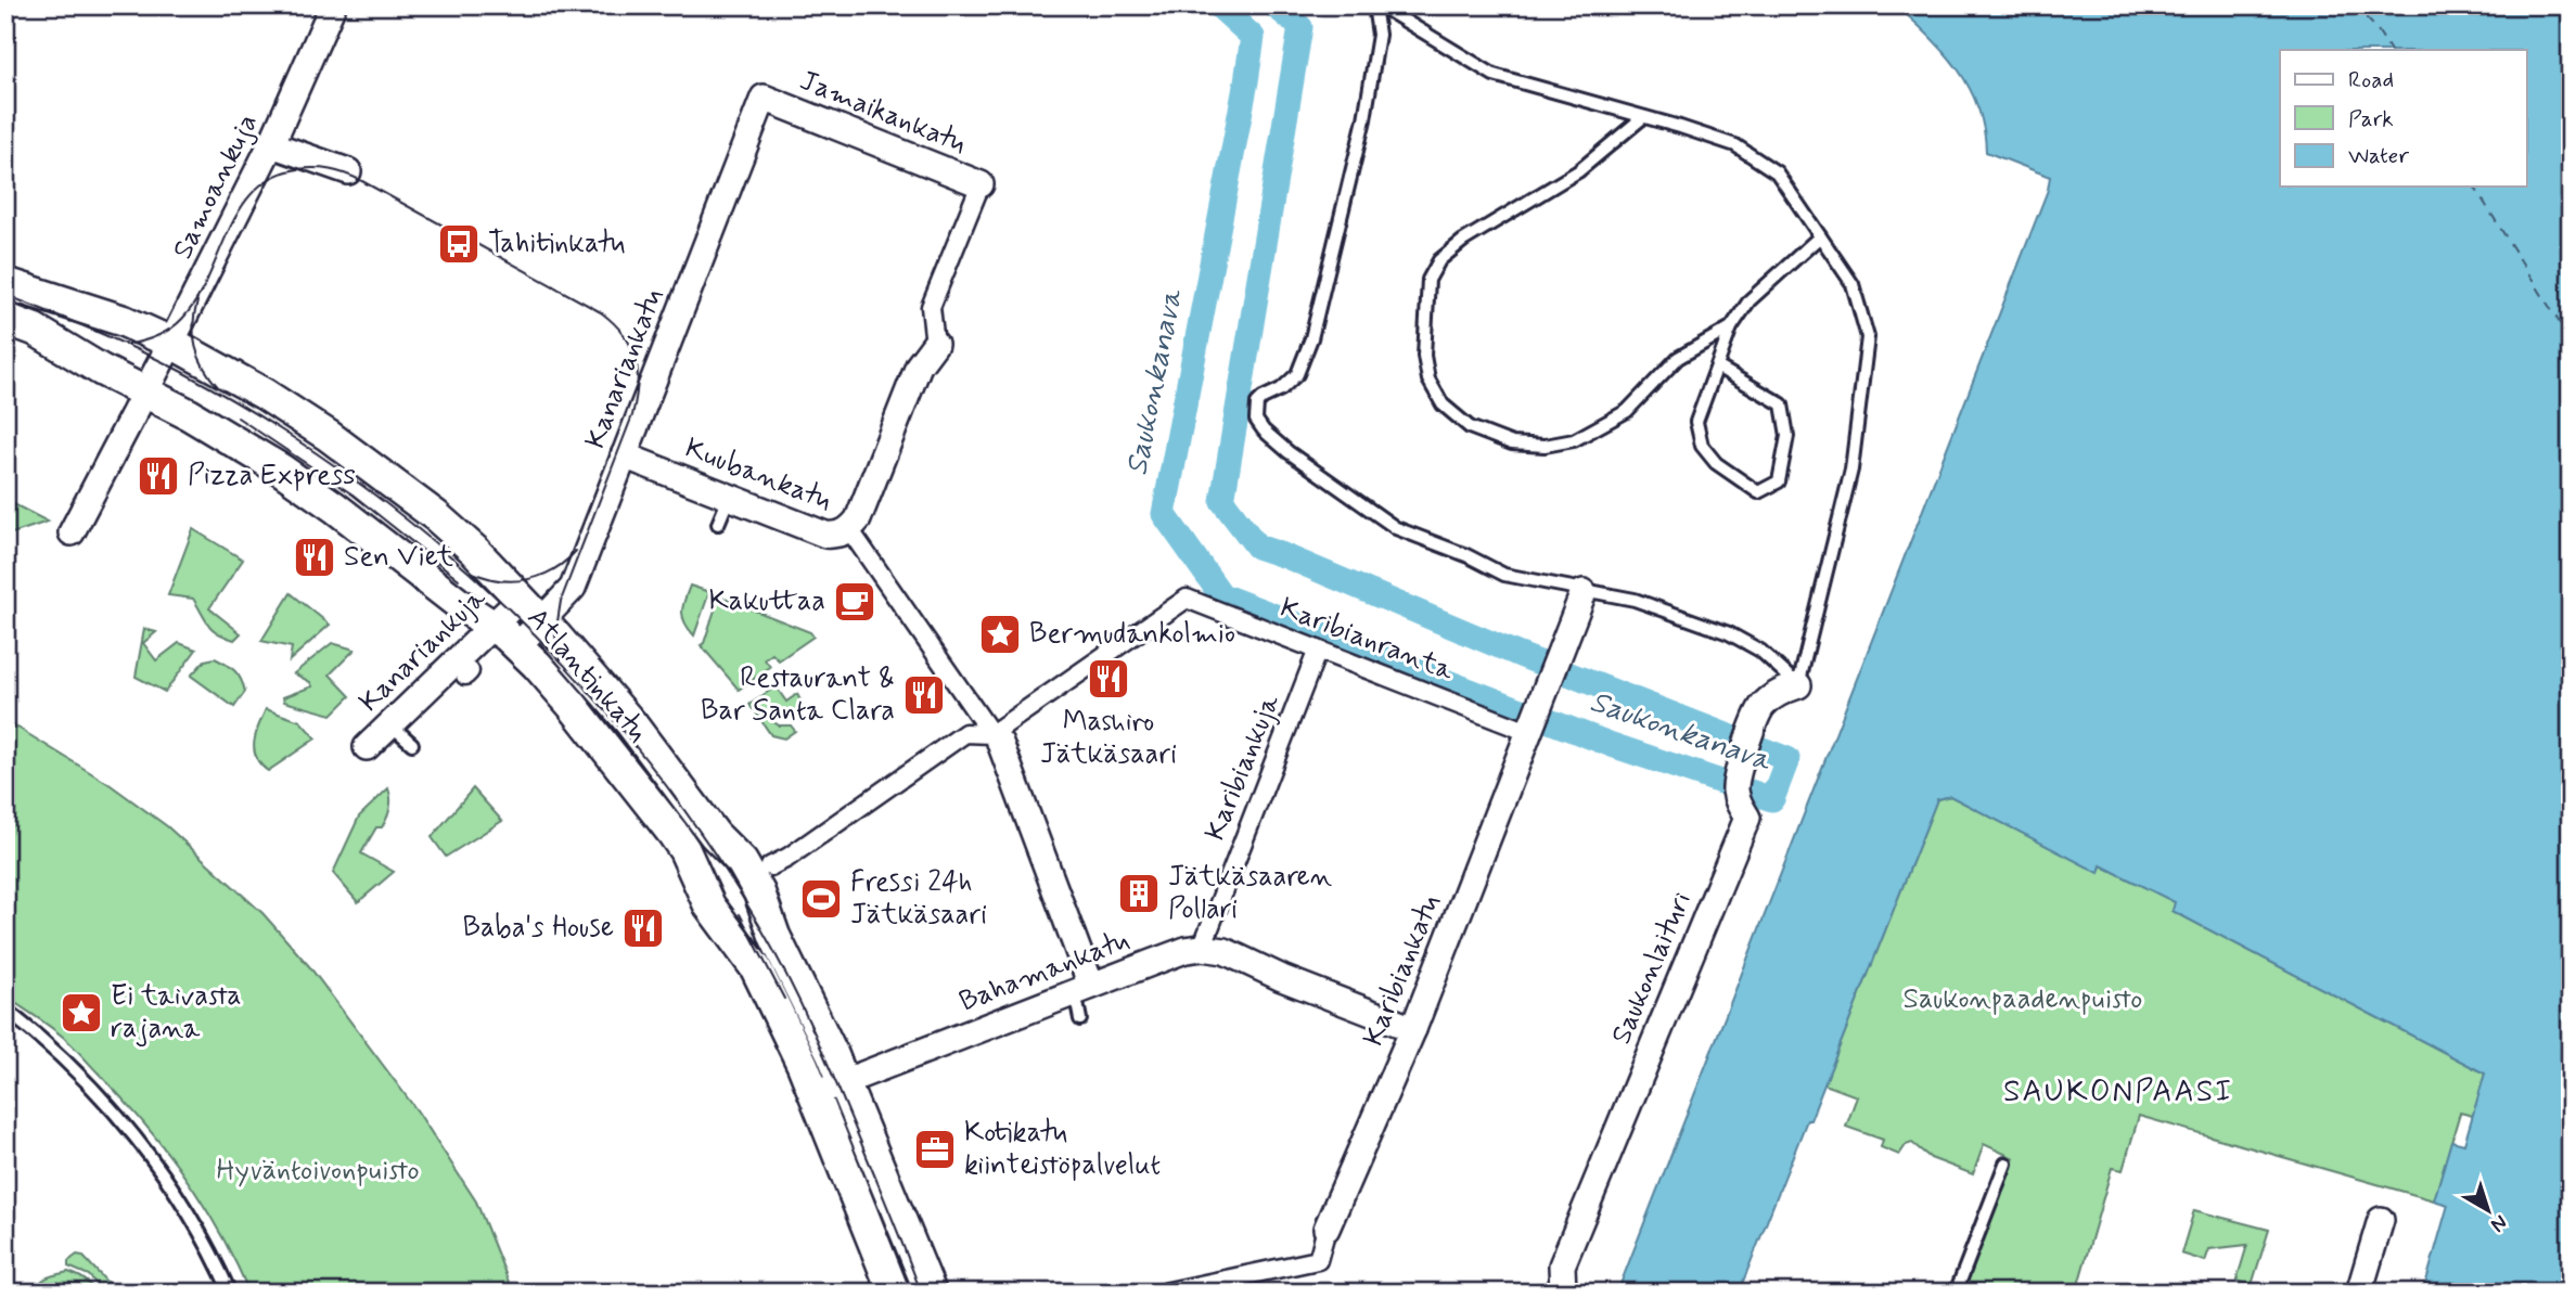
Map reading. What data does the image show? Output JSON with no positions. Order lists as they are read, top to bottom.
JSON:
{
  "streets": {
    "street": [
      "Jamaikankatu",
      "Samoankuja",
      "Kanariankatu",
      "Kuubankatu",
      "Karibianranta",
      "Kanariankuja",
      "Atlantinkatu",
      "Karibiankuja",
      "Saukonlaituri",
      "Karibiankatu",
      "Bahamankatu"
    ]
  },
  "crossings": [
    ["Jamaikankatu", "Kanariankatu"],
    ["Samoankuja", "Atlantinkatu"],
    ["Kanariankatu", "Kuubankatu"],
    ["Kanariankatu", "Kanariankuja"],
    ["Kanariankatu", "Atlantinkatu"],
    ["Karibianranta", "Karibiankuja"],
    ["Karibianranta", "Karibiankatu"],
    ["Kanariankuja", "Atlantinkatu"],
    ["Atlantinkatu", "Bahamankatu"],
    ["Karibiankuja", "Bahamankatu"],
    ["Karibiankatu", "Bahamankatu"]
  ],
  "districts": ["SAUKONPAASI"],
  "water": ["Saukonkanava"],
  "parks": ["Saukonpaadenpuisto", "Hyväntoivonpuisto"],
  "places": {
    "bus stop": ["Tahitinkatu"],
    "restaurant": [
      "Pizza Express",
      "Sen Viet",
      "Mashiro Jätkäsaari",
      "Restaurant & Bar Santa Clara",
      "Baba's House"
    ],
    "cafe": ["Kakuttaa"],
    "place": ["Bermudankolmio", "Ei taivasta rajana"],
    "building": ["Jätkäsaaren Pollari"],
    "sports": ["Fressi 24h Jätkäsaari"],
    "office": ["Kotikatu kiinteistöpalvelut"]
  },
  "legend": ["Road", "Park", "Water"],
  "north": "bottom right"
}
